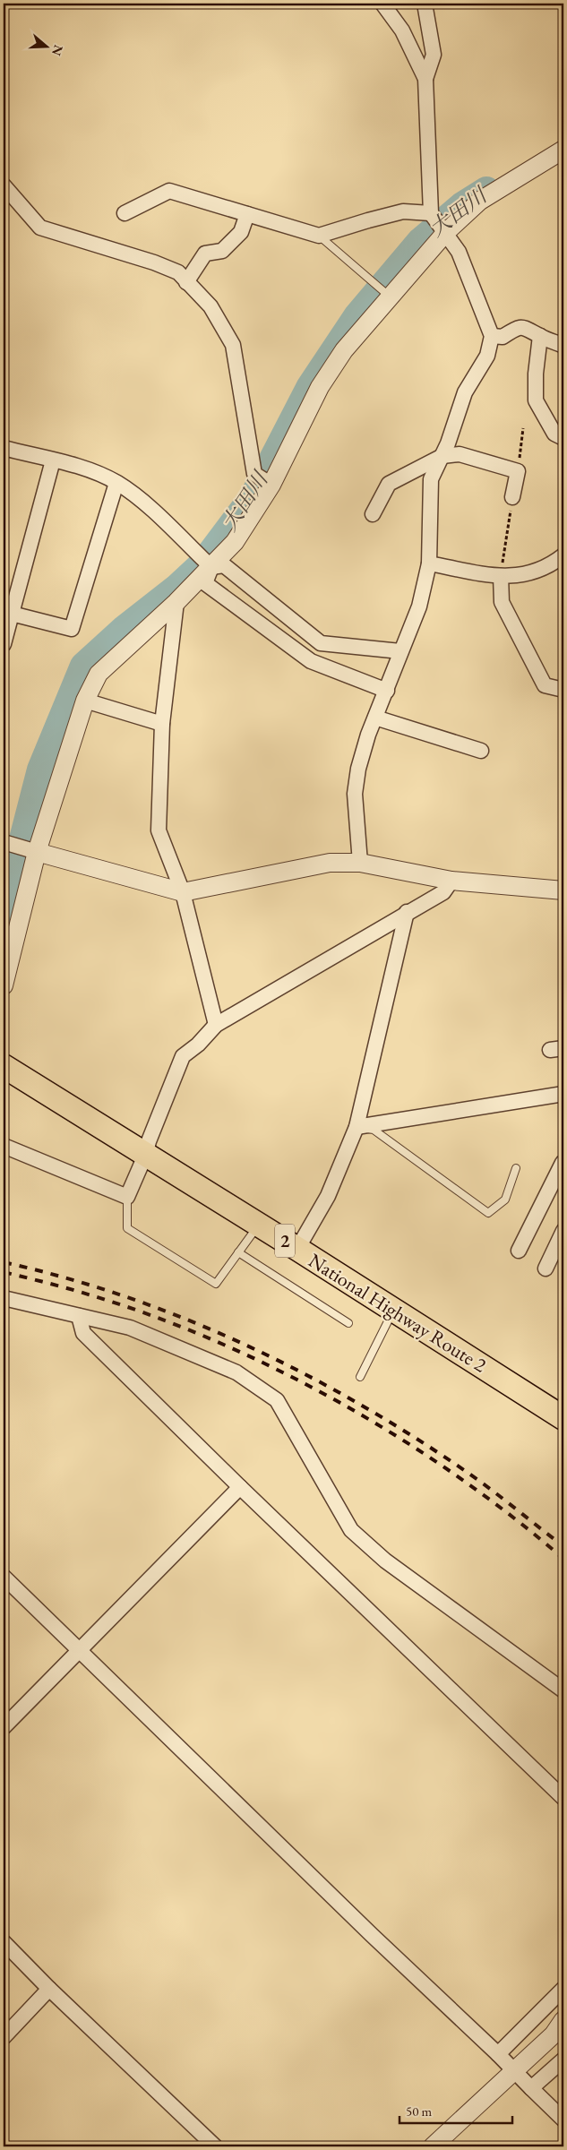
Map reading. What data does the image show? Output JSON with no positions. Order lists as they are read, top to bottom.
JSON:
{
  "streets": {
    "highway": ["2", "National Highway Route 2"]
  },
  "water": ["大田川"],
  "scale_bar": "50 m",
  "north": "right"
}
